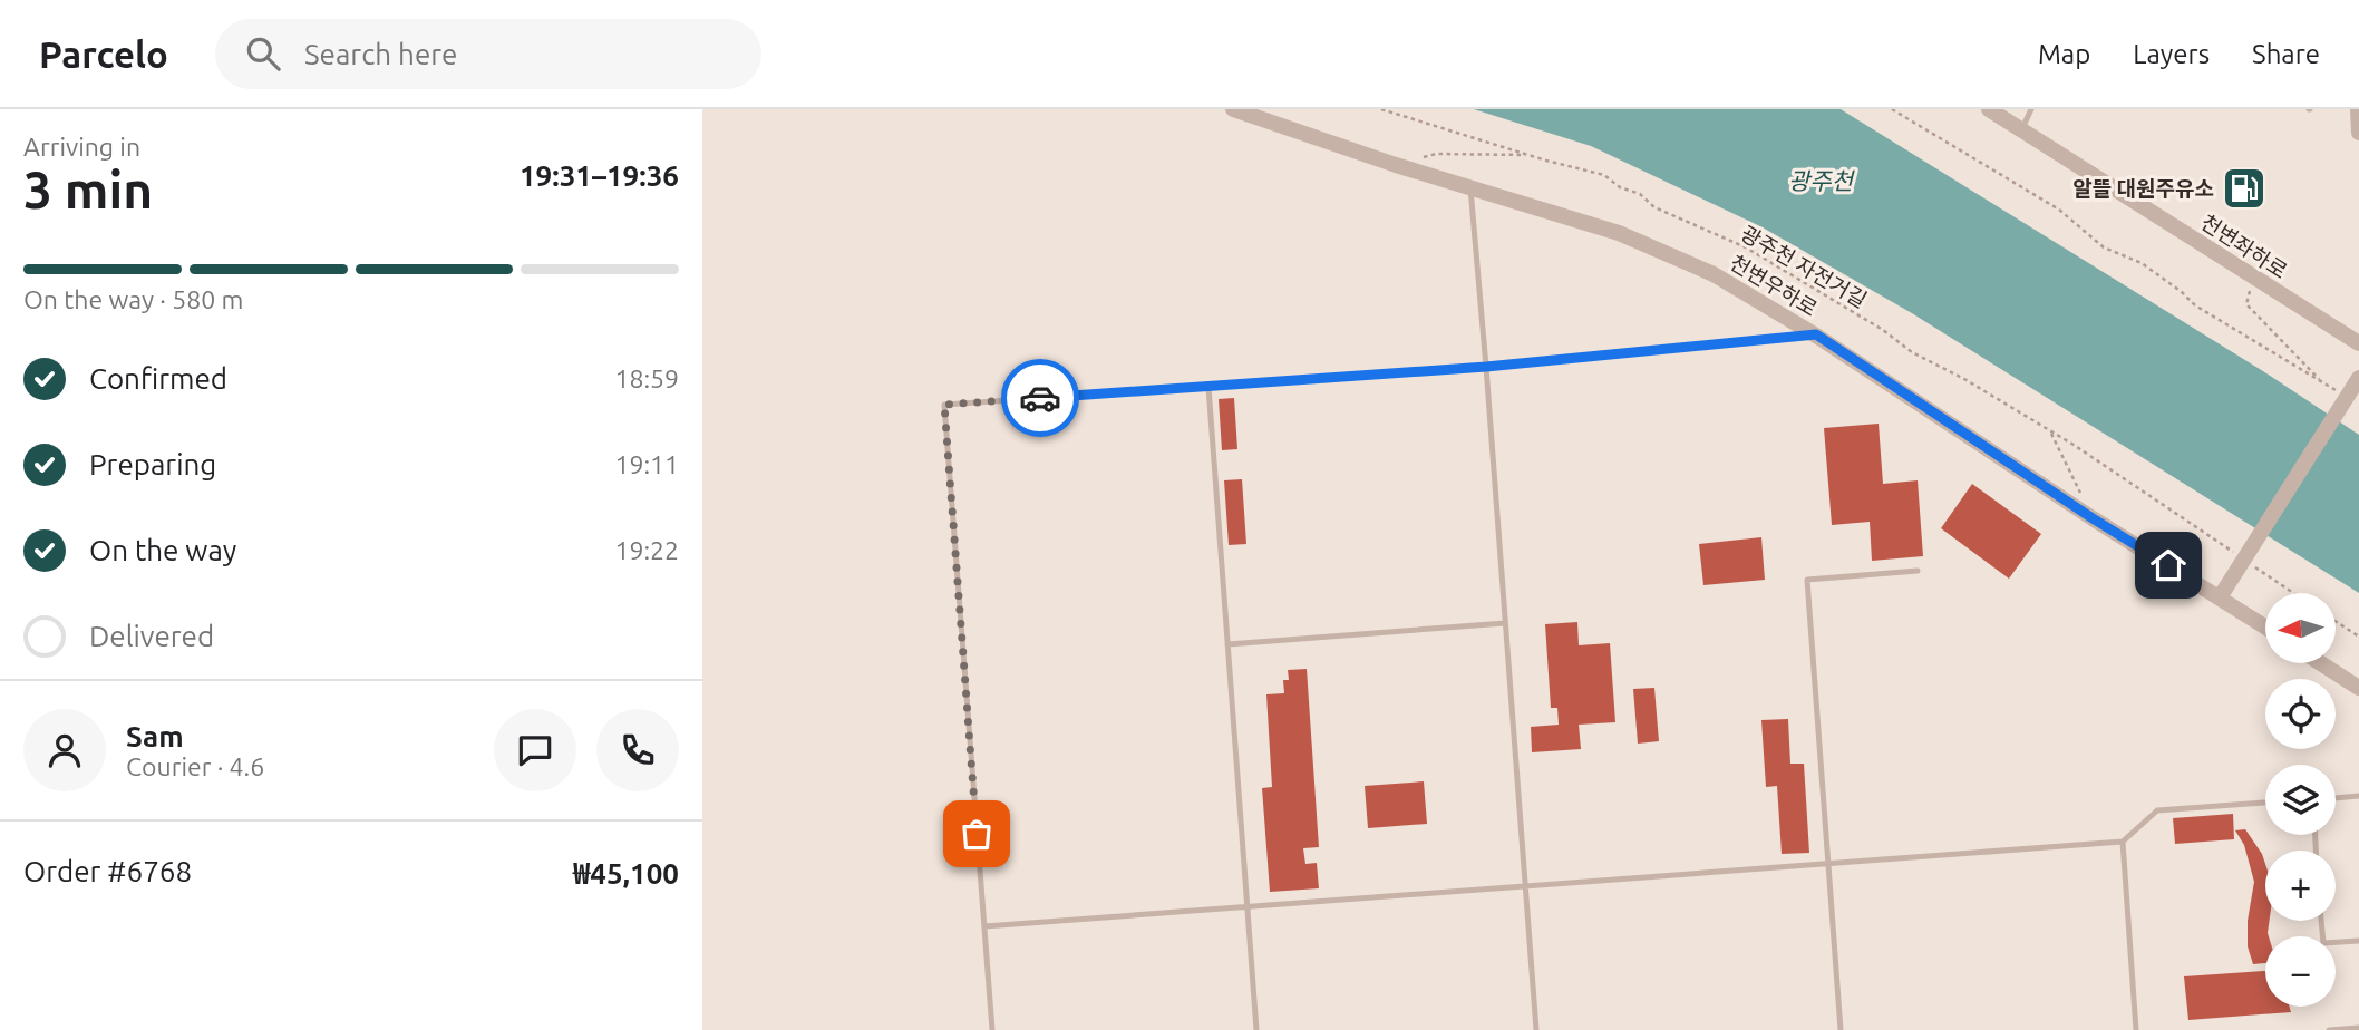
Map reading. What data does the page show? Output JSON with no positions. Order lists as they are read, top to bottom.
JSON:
{
  "streets": {
    "street": ["천변좌하로", "천변우하로"],
    "path": ["광주천 자전거길"]
  },
  "water": ["광주천"],
  "places": {
    "fuel station": ["알뜰 대원주유소"]
  },
  "north": "left",
  "page": {
    "header": "Parcelo",
    "search": "Search here",
    "nav": ["Map", "Layers", "Share"],
    "heading": ["3 min", "Arriving in", "19:31–19:36"],
    "panel": [
      "Sam",
      "Courier · 4.6",
      "Order #6768",
      "₩45,100"
    ],
    "bar": "On the way · 580 m",
    "list": [
      ["Confirmed", "18:59"],
      ["Preparing", "19:11"],
      ["On the way", "19:22"],
      "Delivered"
    ],
    "map_buttons": ["+", "−"]
  }
}
